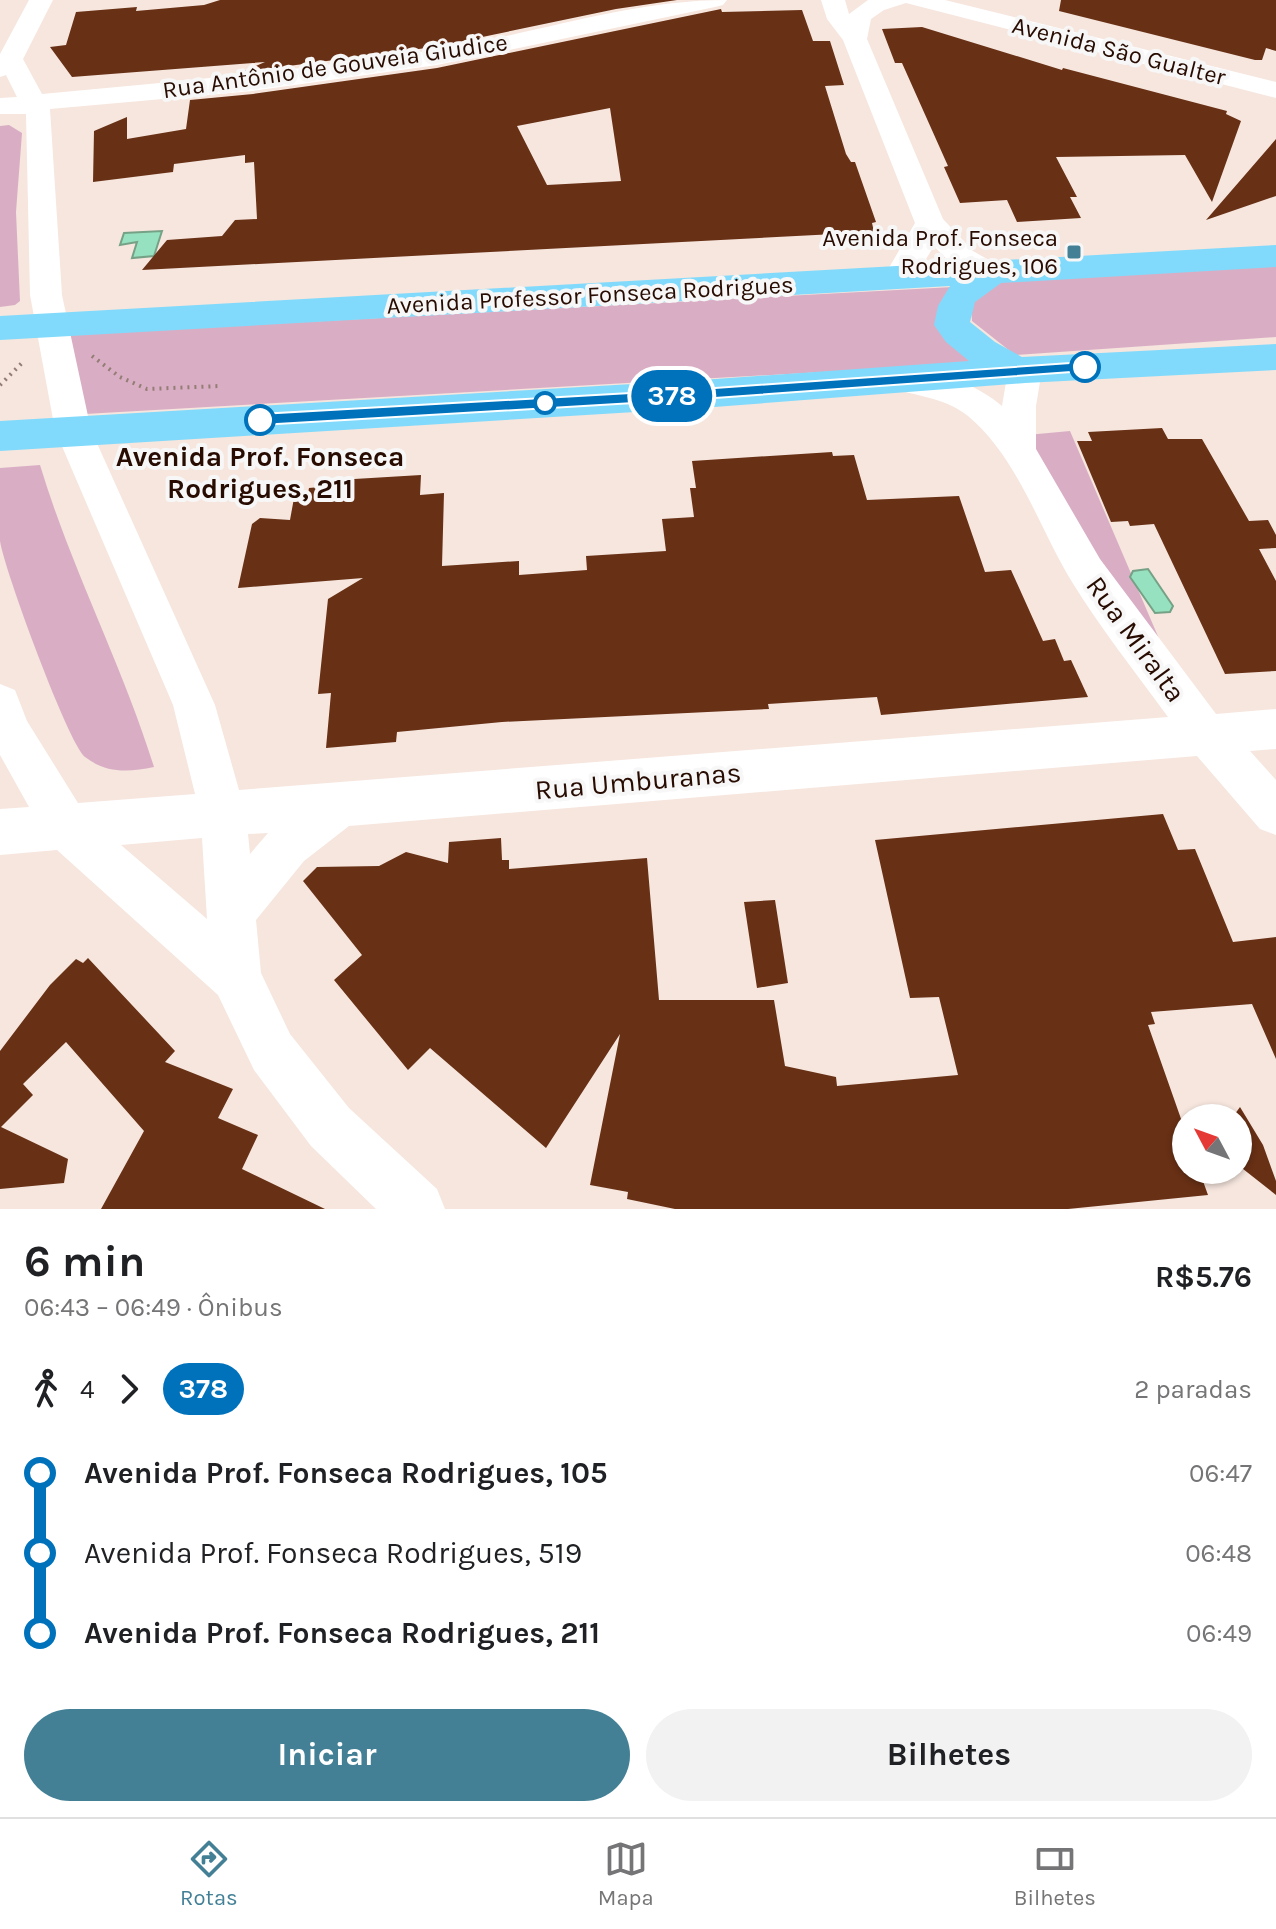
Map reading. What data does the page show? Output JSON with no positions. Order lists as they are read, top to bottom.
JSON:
{
  "streets": {
    "highway": ["Avenida Professor Fonseca Rodrigues"],
    "street": [
      "Avenida São Gualter",
      "Rua Antônio de Gouveia Giudice",
      "Rua Miralta",
      "Rua Umburanas"
    ]
  },
  "crossings": [
    ["Rua Miralta", "Rua Umburanas"]
  ],
  "places": {
    "transit": ["Avenida Prof. Fonseca Rodrigues, 106"],
    "other": ["Avenida Prof. Fonseca Rodrigues, 211"]
  },
  "lines": ["bus line 378"],
  "north": "top left",
  "page": {
    "on_map": "378",
    "heading": ["6 min", "06:43 – 06:49 · Ônibus", "R$5.76"],
    "legs": ["4", "378", "2 paradas"],
    "list": [
      {
        "name": "Avenida Prof. Fonseca Rodrigues, 105",
        "value": "06:47"
      },
      {
        "name": "Avenida Prof. Fonseca Rodrigues, 519",
        "value": "06:48"
      },
      {
        "name": "Avenida Prof. Fonseca Rodrigues, 211",
        "value": "06:49"
      }
    ],
    "buttons": ["Iniciar", "Bilhetes"],
    "tabs": ["Rotas", "Mapa", "Bilhetes"]
  }
}
